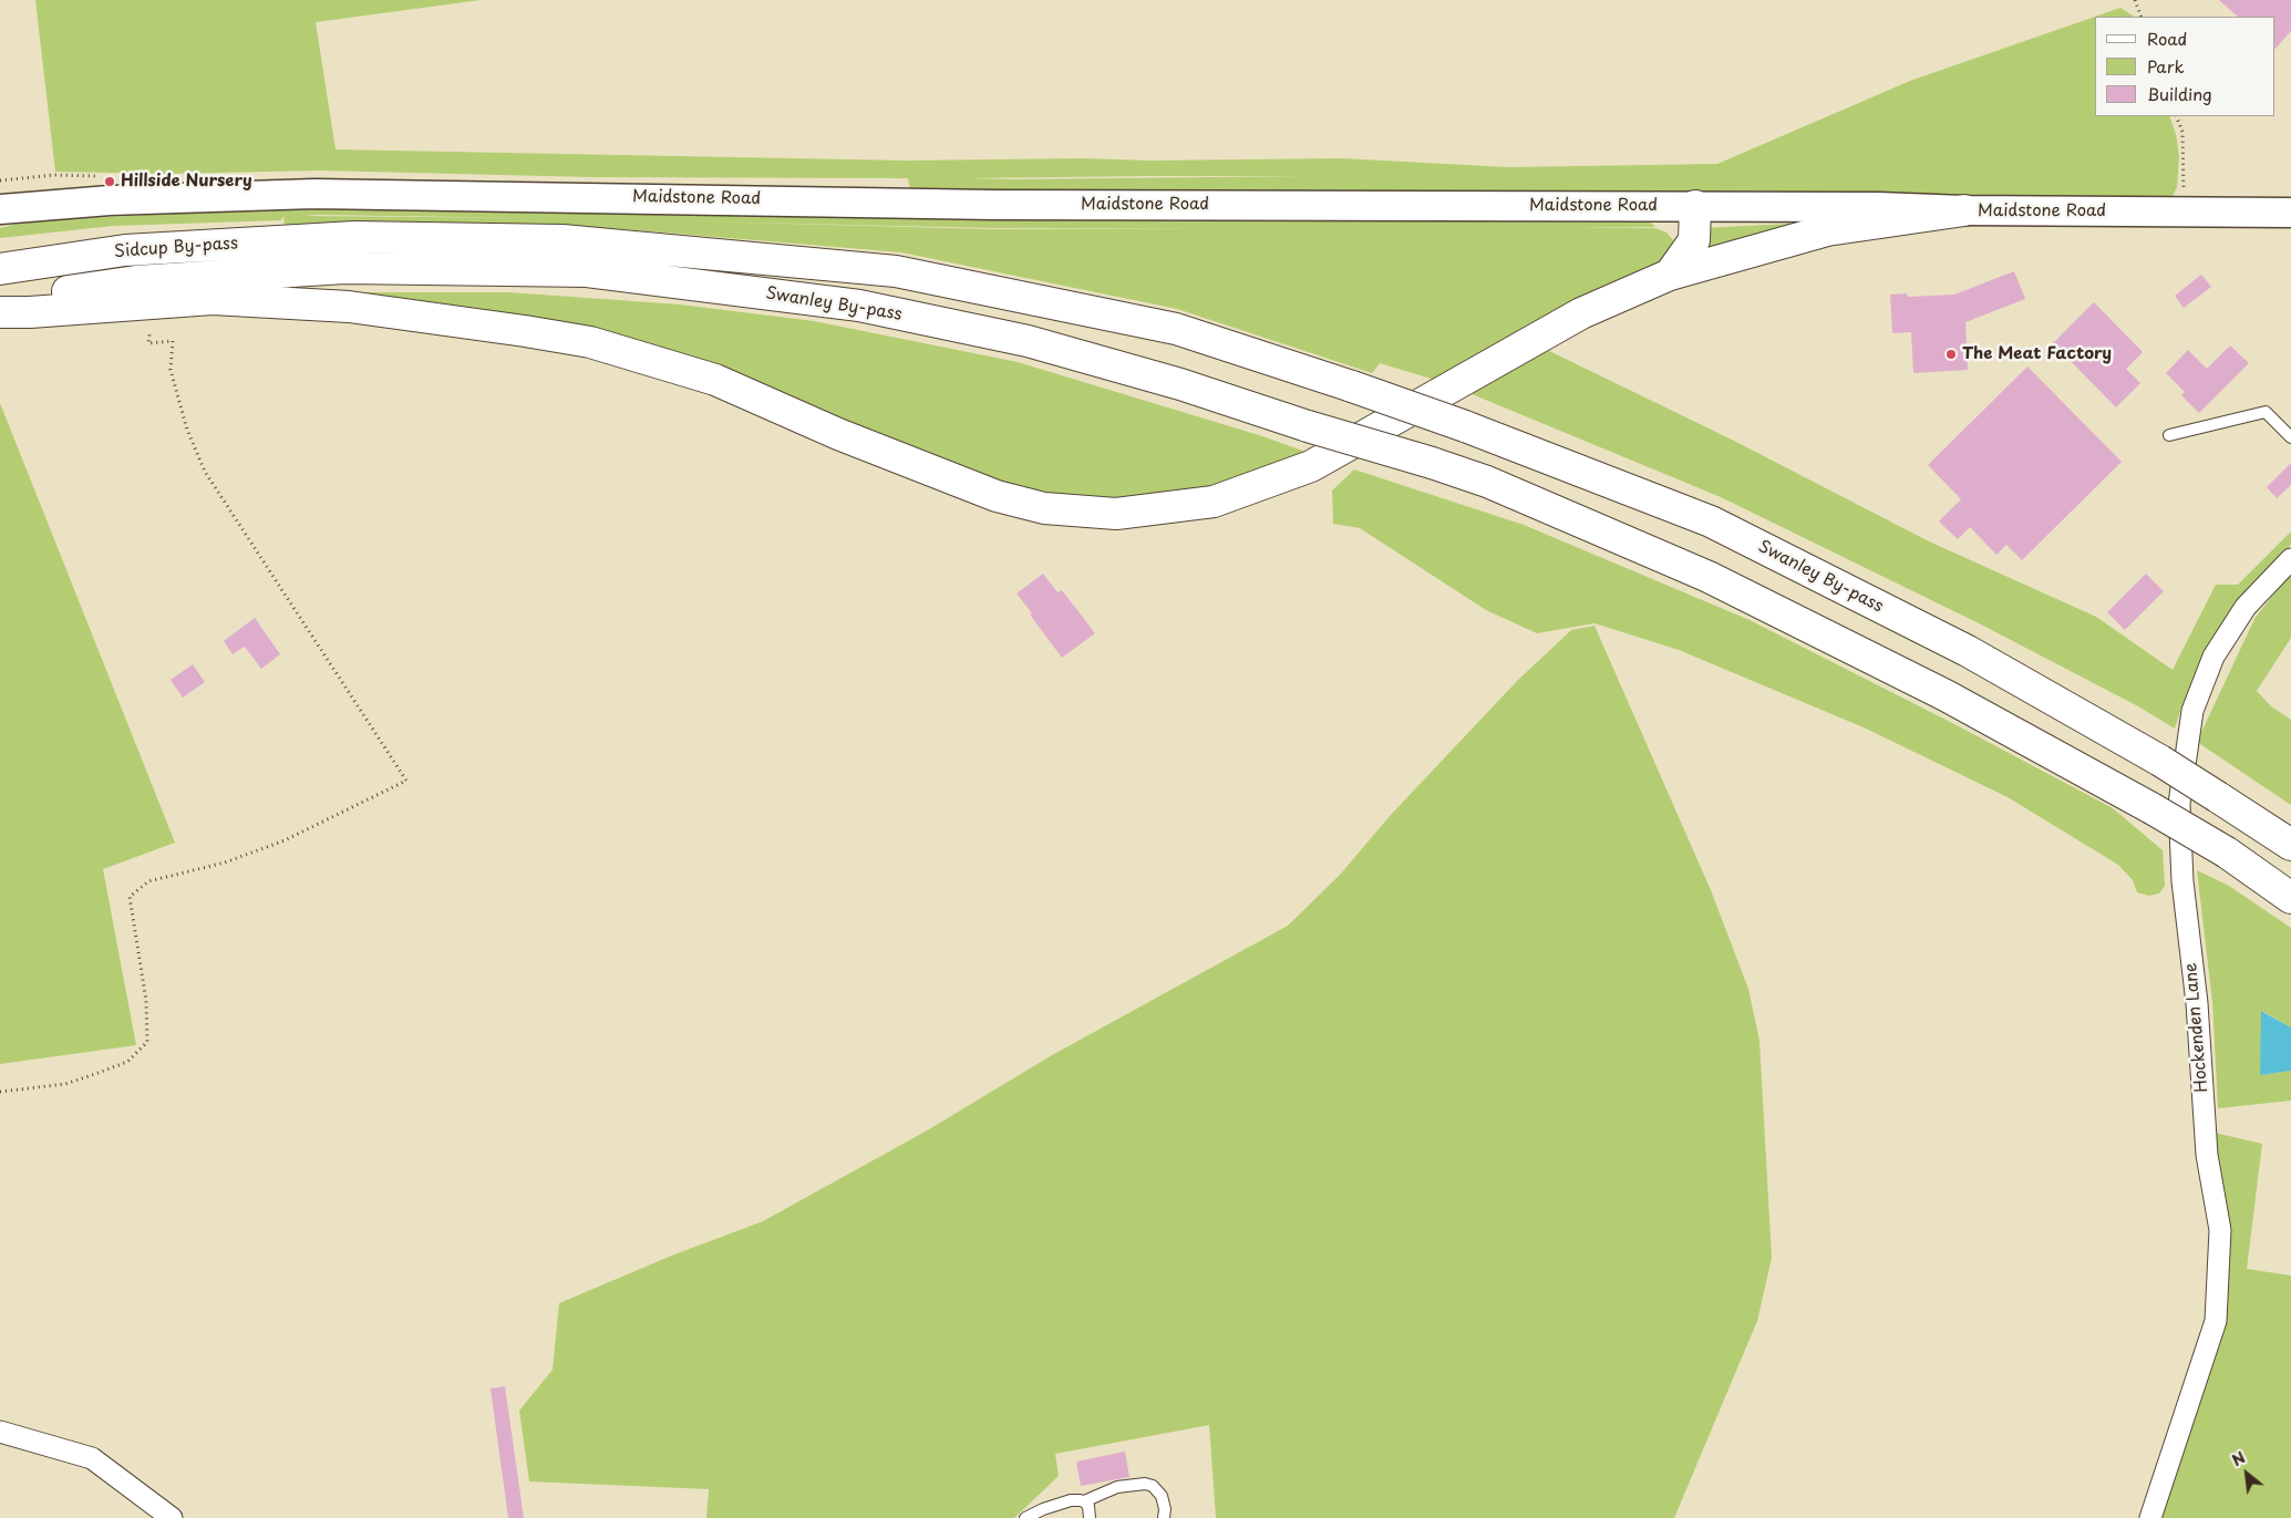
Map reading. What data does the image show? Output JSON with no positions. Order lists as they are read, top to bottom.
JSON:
{
  "streets": {
    "highway": ["Sidcup By-pass", "Swanley By-pass"],
    "main road": ["Maidstone Road"],
    "street": ["Hockenden Lane"]
  },
  "crossings": [
    ["Sidcup By-pass", "Swanley By-pass"]
  ],
  "places": ["Hillside Nursery", "The Meat Factory"],
  "legend": ["Road", "Park", "Building"],
  "north": "top left"
}
